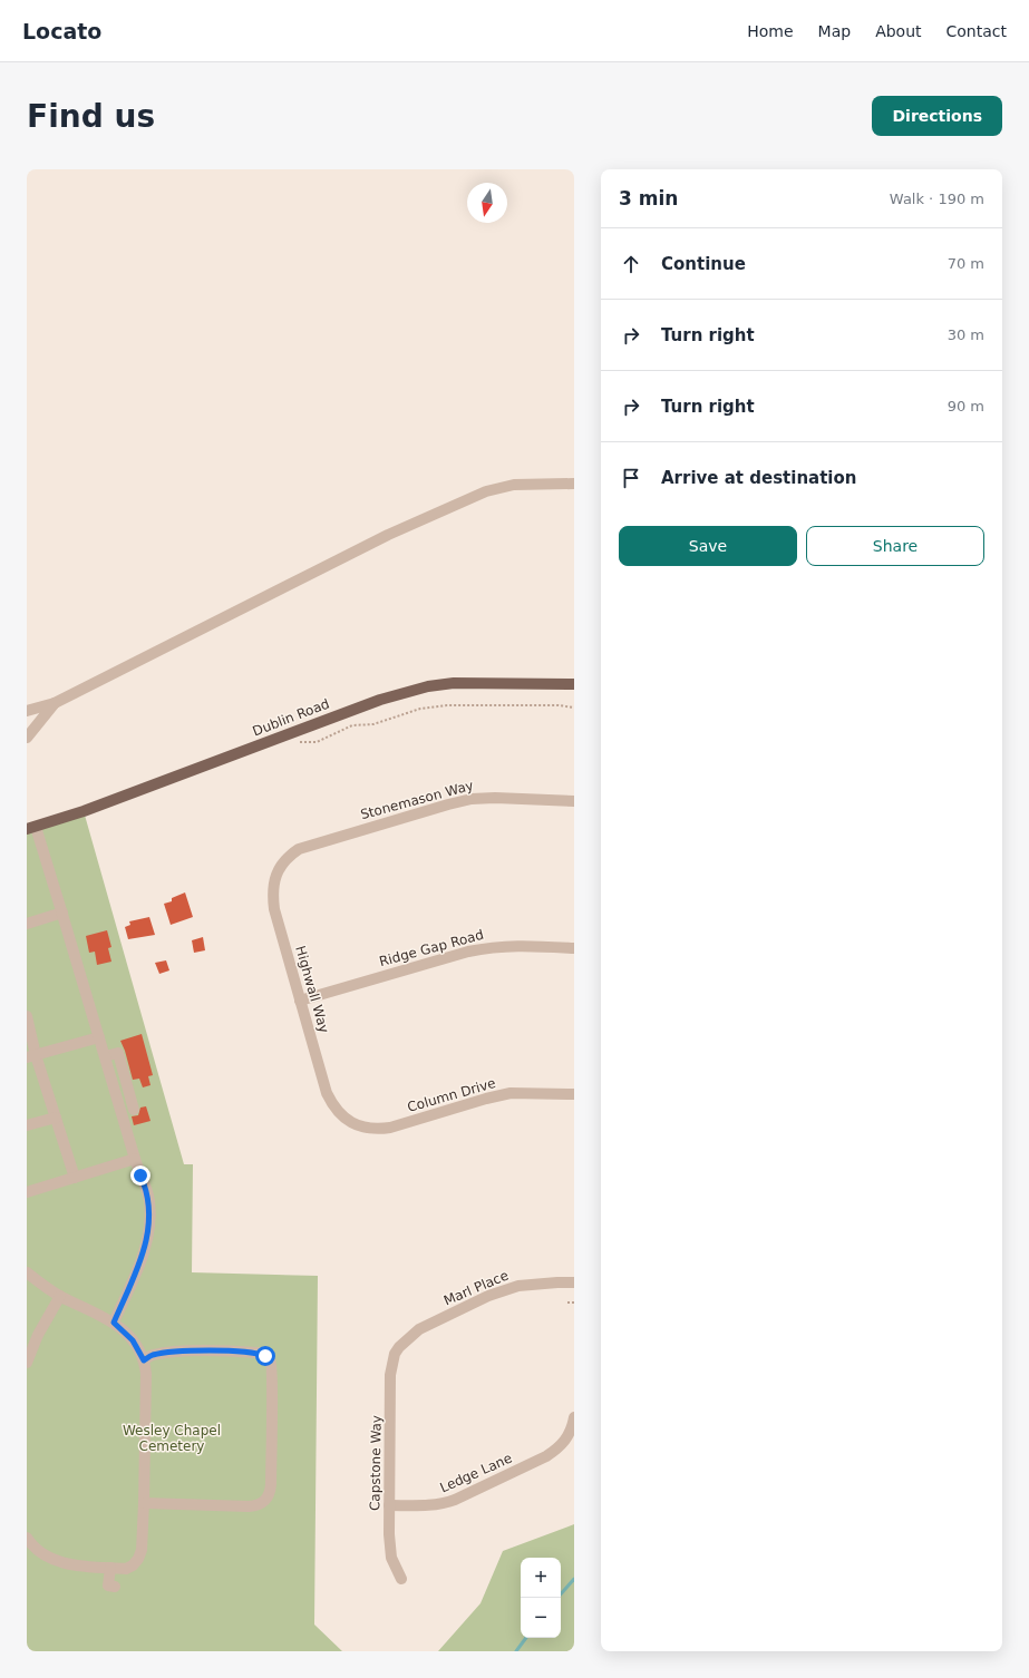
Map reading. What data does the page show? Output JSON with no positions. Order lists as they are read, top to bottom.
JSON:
{
  "streets": {
    "main road": ["Dublin Road"],
    "street": [
      "Stonemason Way",
      "Ridge Gap Road",
      "Highwall Way",
      "Column Drive",
      "Marl Place",
      "Capstone Way",
      "Ledge Lane"
    ]
  },
  "crossings": [
    ["Stonemason Way", "Highwall Way"],
    ["Ridge Gap Road", "Highwall Way"],
    ["Highwall Way", "Column Drive"],
    ["Marl Place", "Capstone Way"],
    ["Capstone Way", "Ledge Lane"]
  ],
  "parks": ["Wesley Chapel Cemetery"],
  "north": "bottom",
  "page": {
    "header": "Locato",
    "nav": [
      "Home",
      "Map",
      "About",
      "Contact"
    ],
    "buttons": [
      "Directions",
      ["Save", "Share"]
    ],
    "title": "Find us",
    "heading": ["3 min", "Walk · 190 m"],
    "list": [
      ["Continue", "70 m"],
      ["Turn right", "30 m"],
      ["Turn right", "90 m"],
      "Arrive at destination"
    ],
    "map_buttons": ["+", "−"]
  }
}
